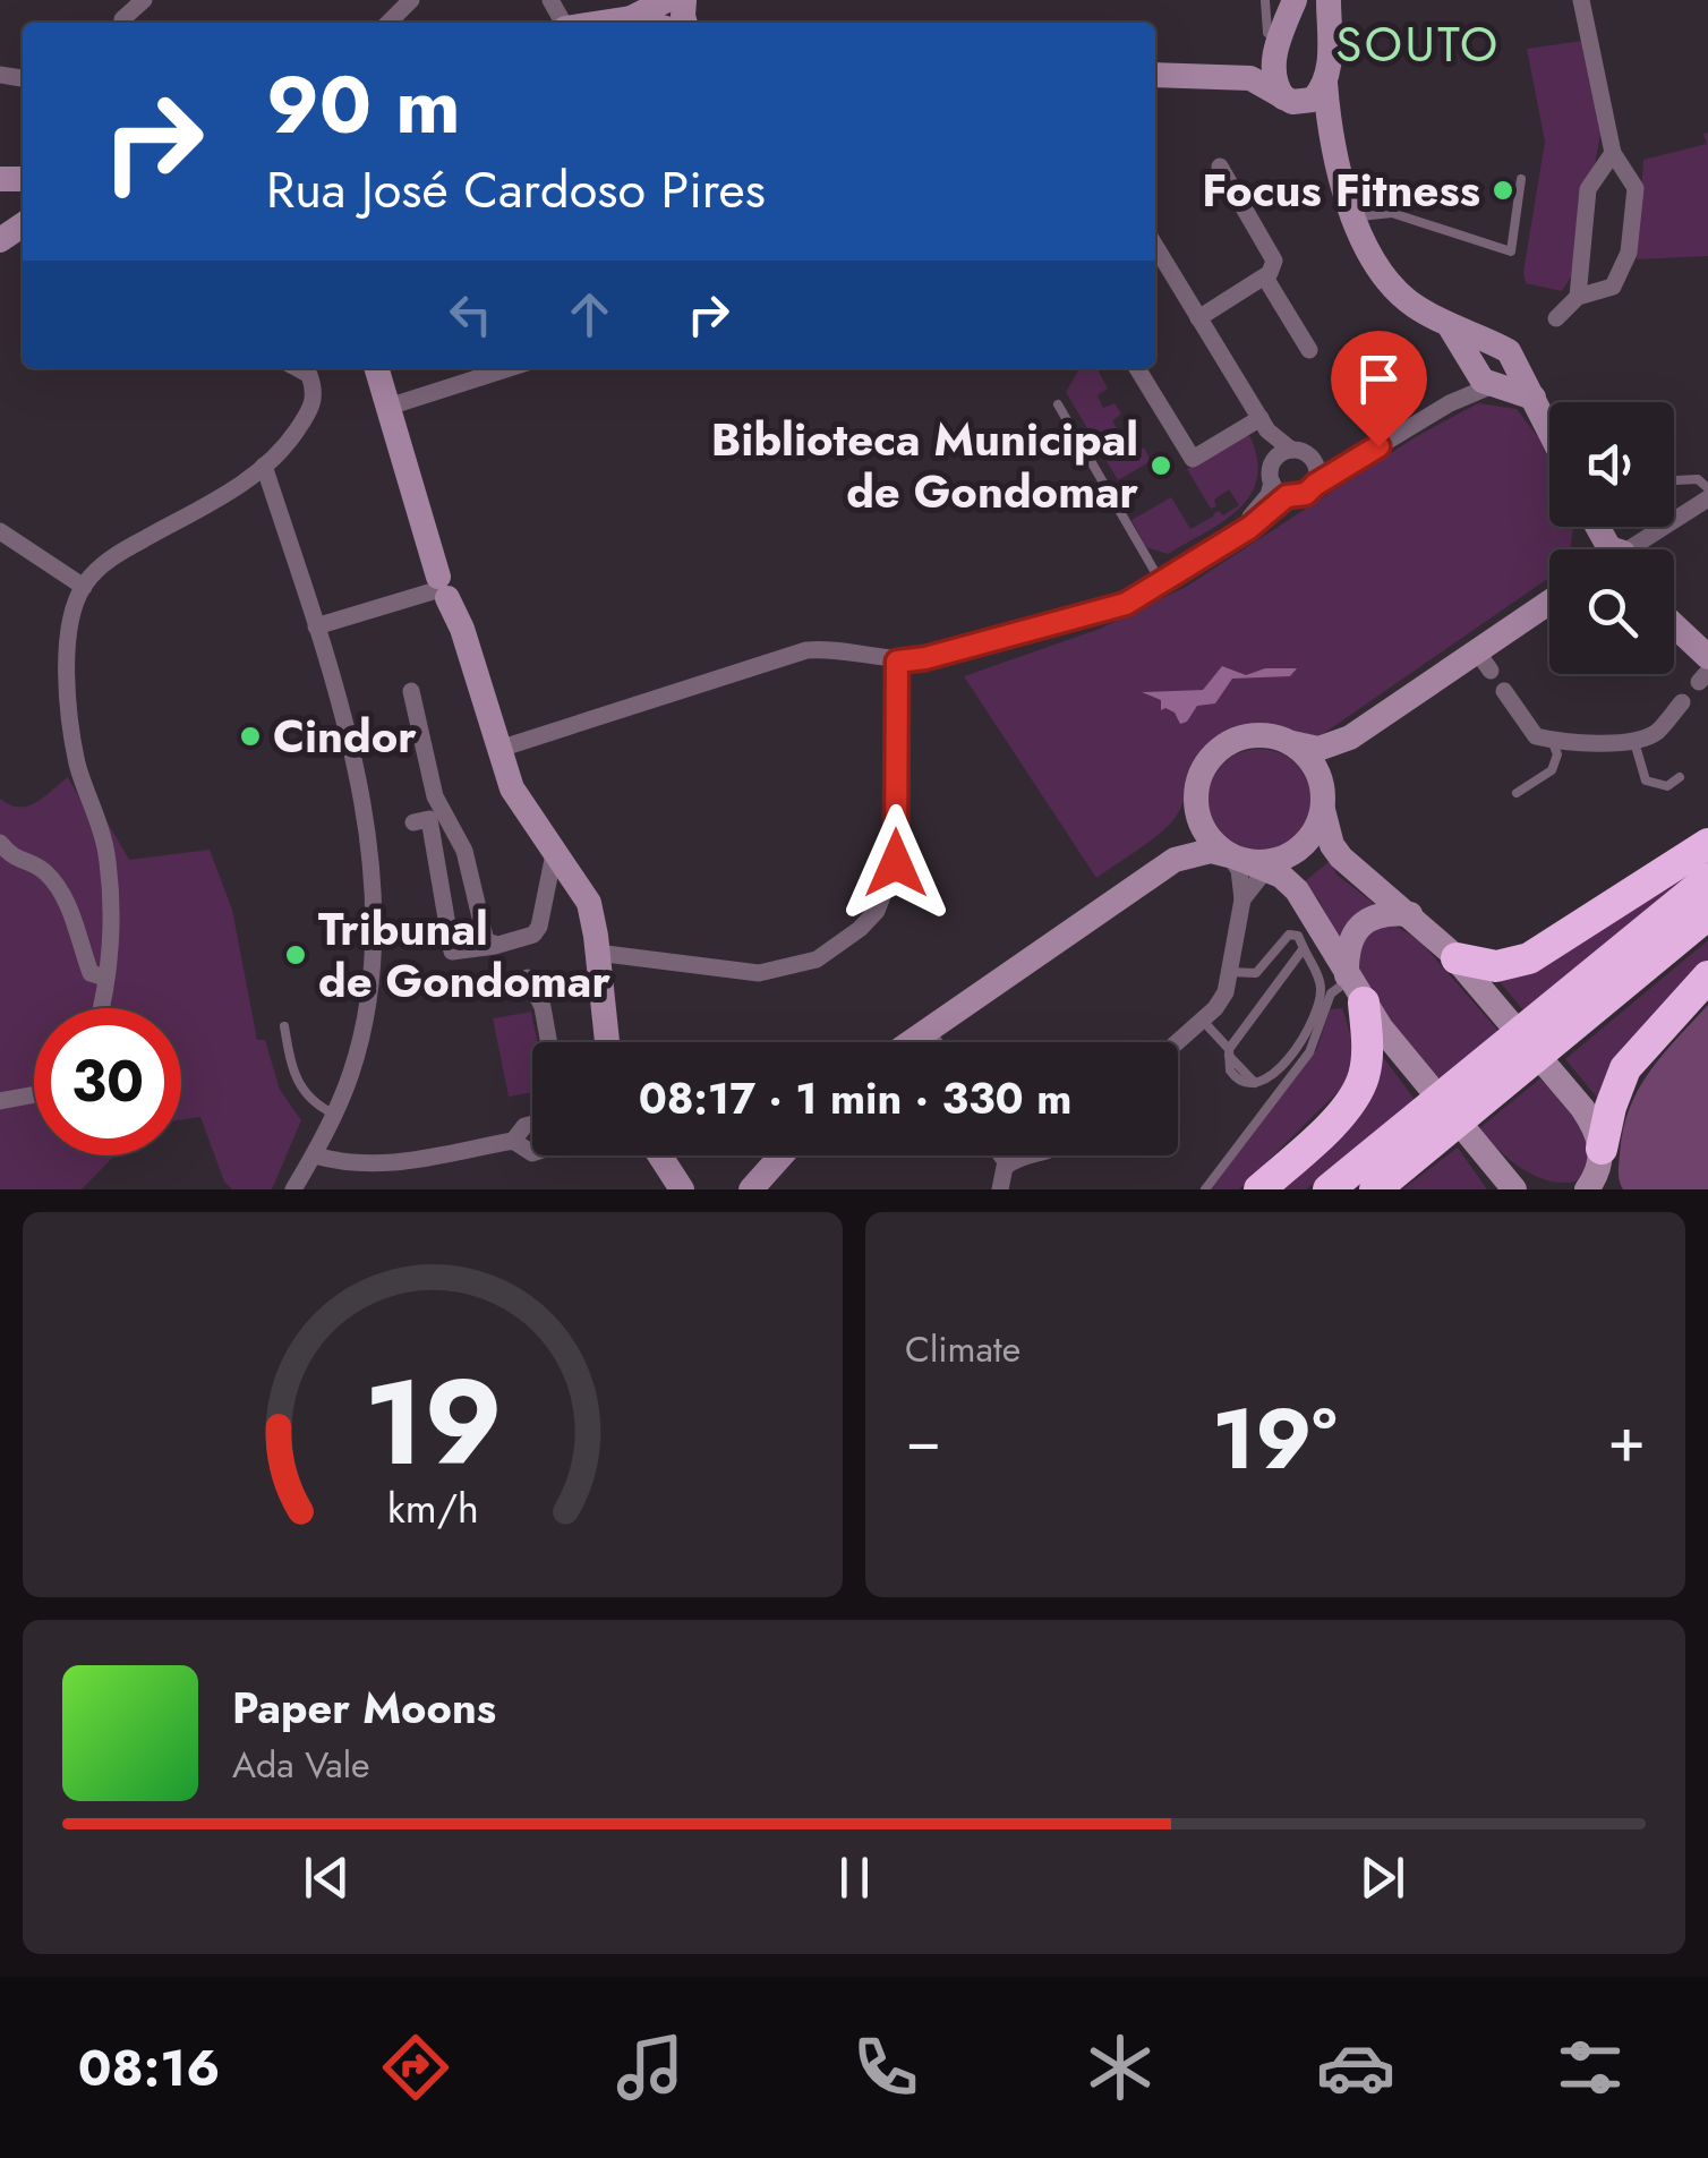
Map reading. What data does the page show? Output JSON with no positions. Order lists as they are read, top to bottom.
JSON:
{
  "districts": ["SOUTO"],
  "places": [
    "Focus Fitness",
    "Biblioteca Municipal de Gondomar",
    "Cindor",
    "Tribunal de Gondomar"
  ],
  "page": {
    "turn": ["90 m", "Rua José Cardoso Pires"],
    "limit": "30",
    "trip": "08:17 · 1 min · 330 m",
    "tile": "Climate",
    "heat": ["−", "19°", "+"],
    "song": ["Paper Moons", "Ada Vale"],
    "tabs": "08:16",
    "gauge": ["19", "km/h"]
  }
}
